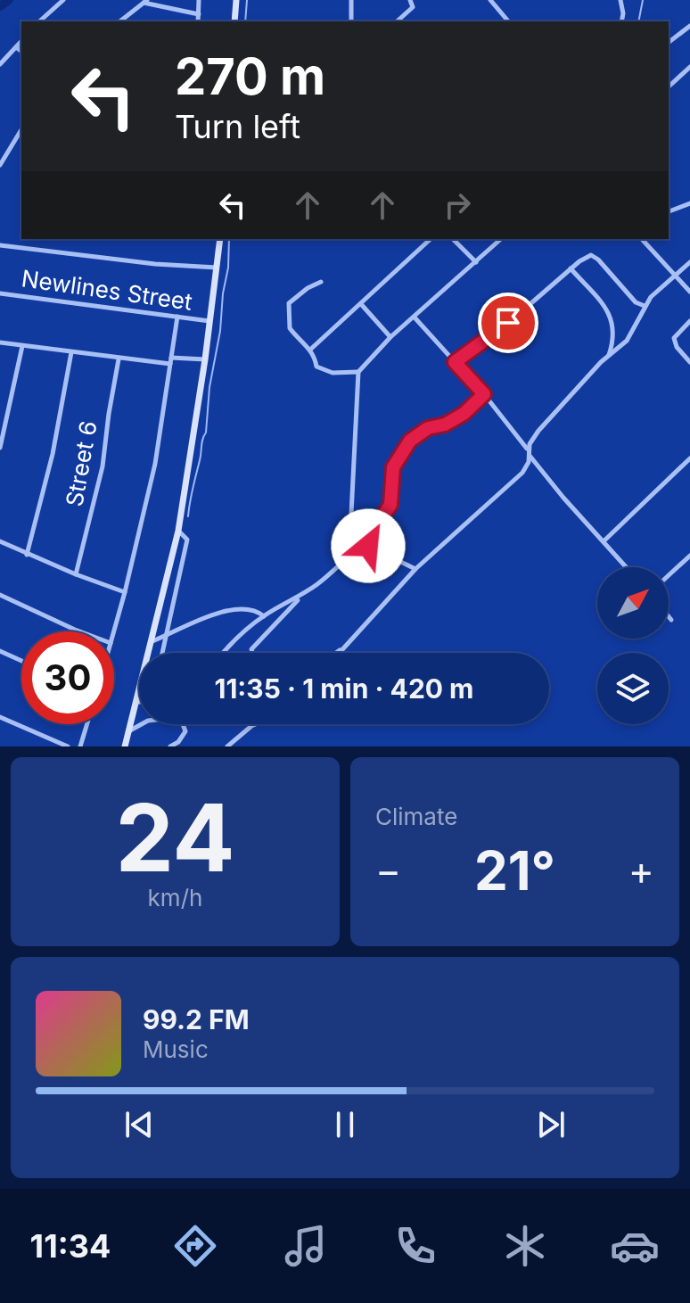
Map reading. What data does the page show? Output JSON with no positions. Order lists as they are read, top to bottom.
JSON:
{
  "streets": {
    "street": ["Newlines Street", "Street 6"]
  },
  "north": "top right",
  "page": {
    "turn": ["270 m", "Turn left"],
    "limit": "30",
    "trip": "11:35 · 1 min · 420 m",
    "tile": [
      ["24", "km/h"],
      "Climate"
    ],
    "heat": ["−", "21°", "+"],
    "song": ["99.2 FM", "Music"],
    "tabs": "11:34"
  }
}
